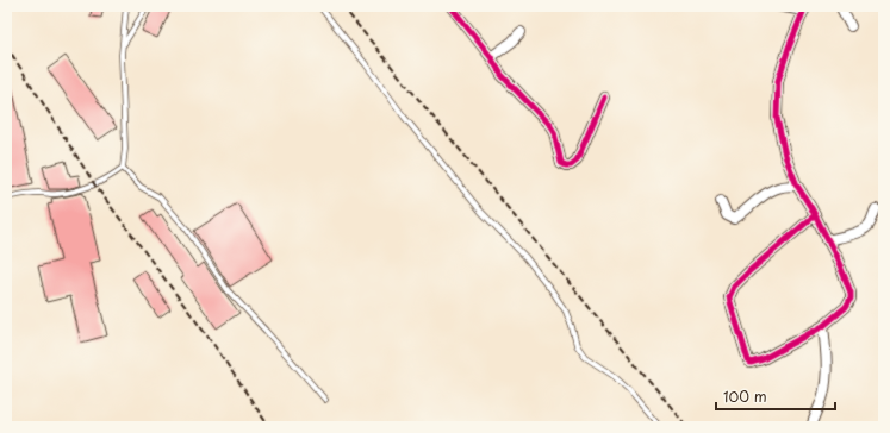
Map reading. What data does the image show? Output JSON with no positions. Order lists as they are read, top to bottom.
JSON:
{
  "scale_bar": "100 m"
}
